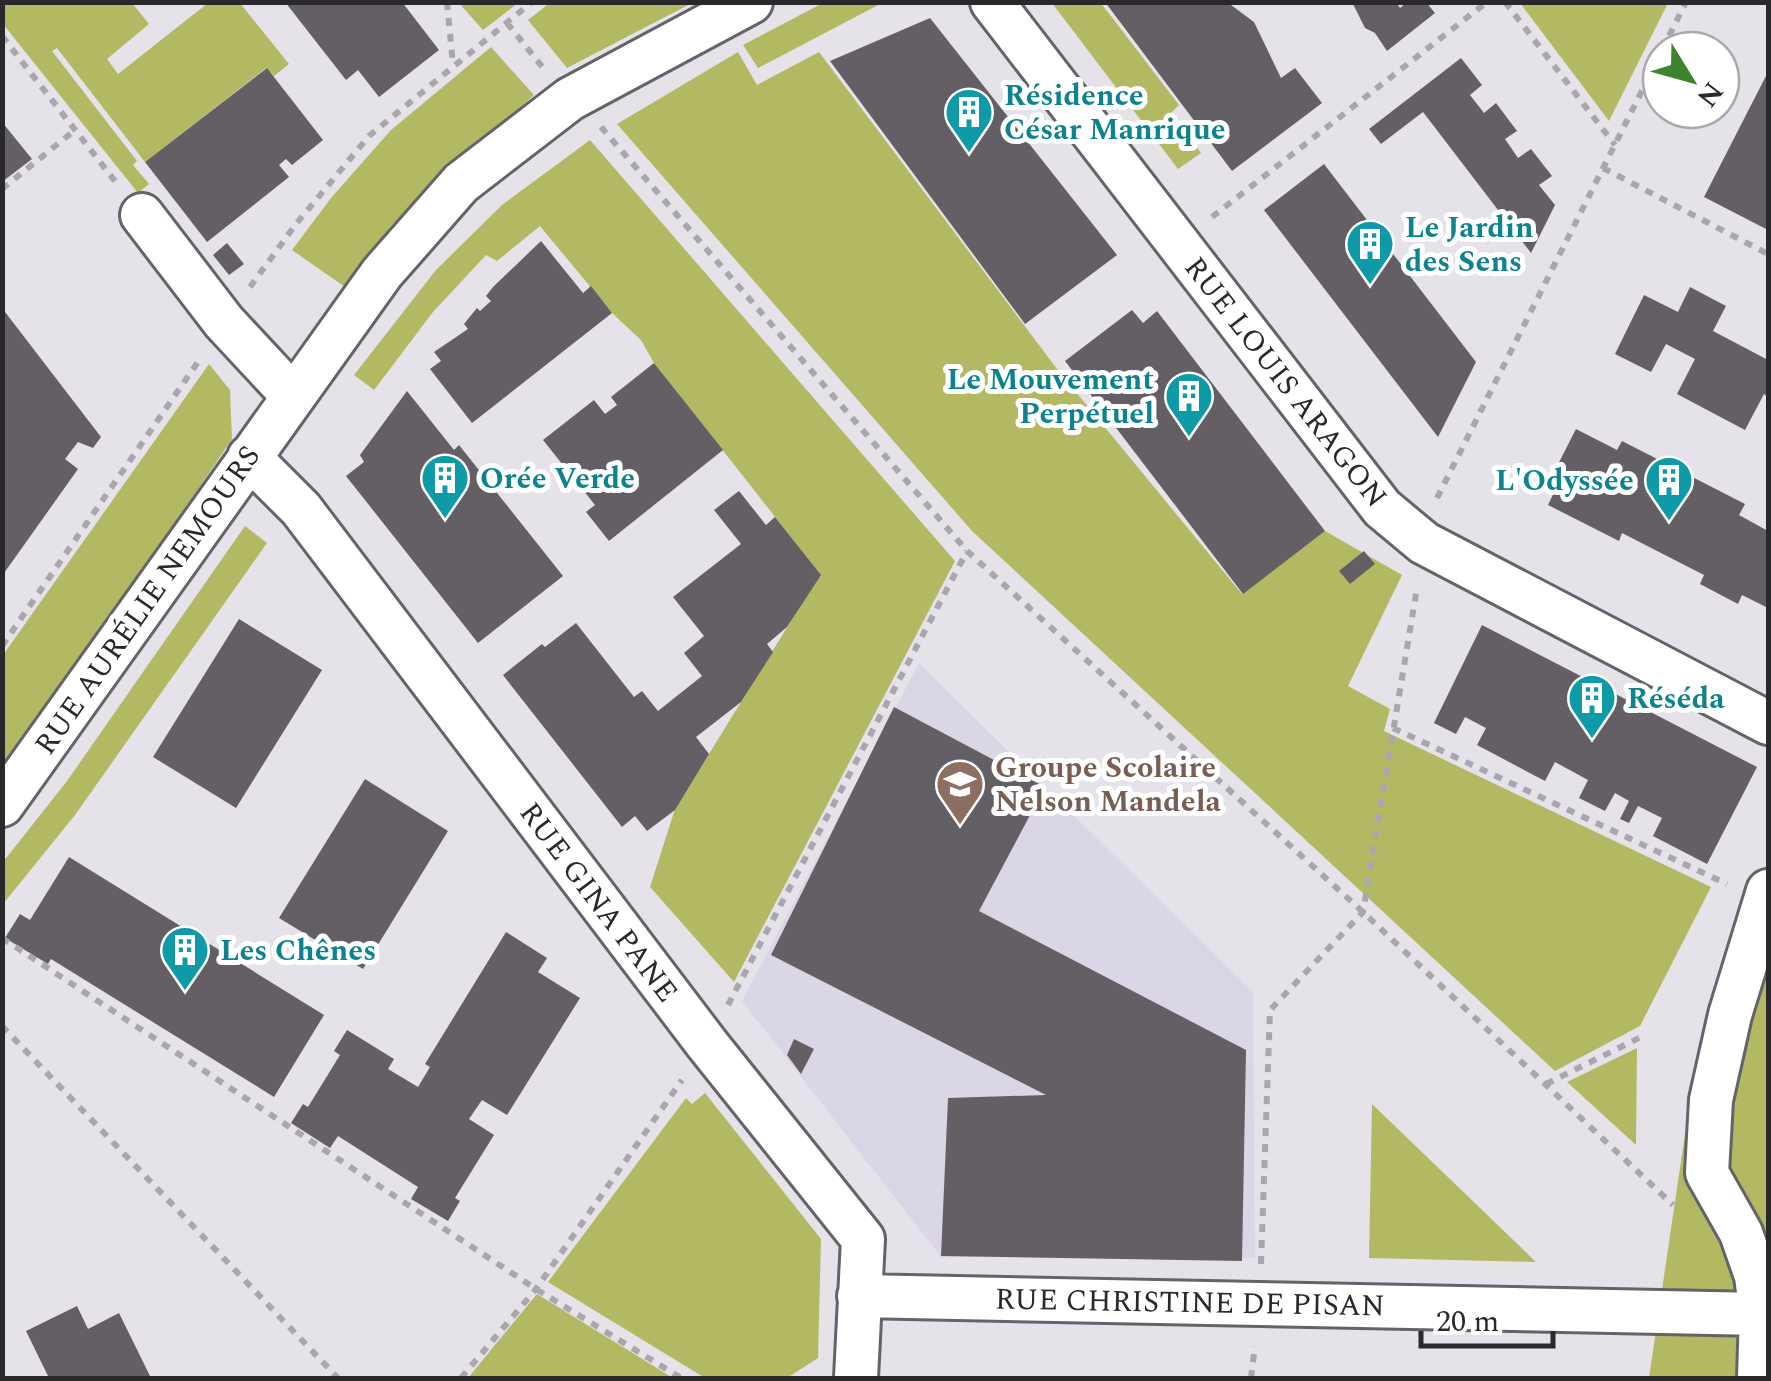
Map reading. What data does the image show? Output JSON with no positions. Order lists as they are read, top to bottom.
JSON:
{
  "streets": {
    "street": [
      "RUE LOUIS ARAGON",
      "RUE AURÉLIE NEMOURS",
      "RUE GINA PANE",
      "RUE CHRISTINE DE PISAN"
    ]
  },
  "crossings": [
    ["RUE AURÉLIE NEMOURS", "RUE GINA PANE"],
    ["RUE GINA PANE", "RUE CHRISTINE DE PISAN"]
  ],
  "places": {
    "building": [
      "Résidence César Manrique",
      "Le Jardin des Sens",
      "Le Mouvement Perpétuel",
      "Orée Verde",
      "L'Odyssée",
      "Réséda",
      "Les Chênes"
    ],
    "school or university": ["Groupe Scolaire Nelson Mandela"]
  },
  "scale_bar": "20 m",
  "north": "bottom right"
}
